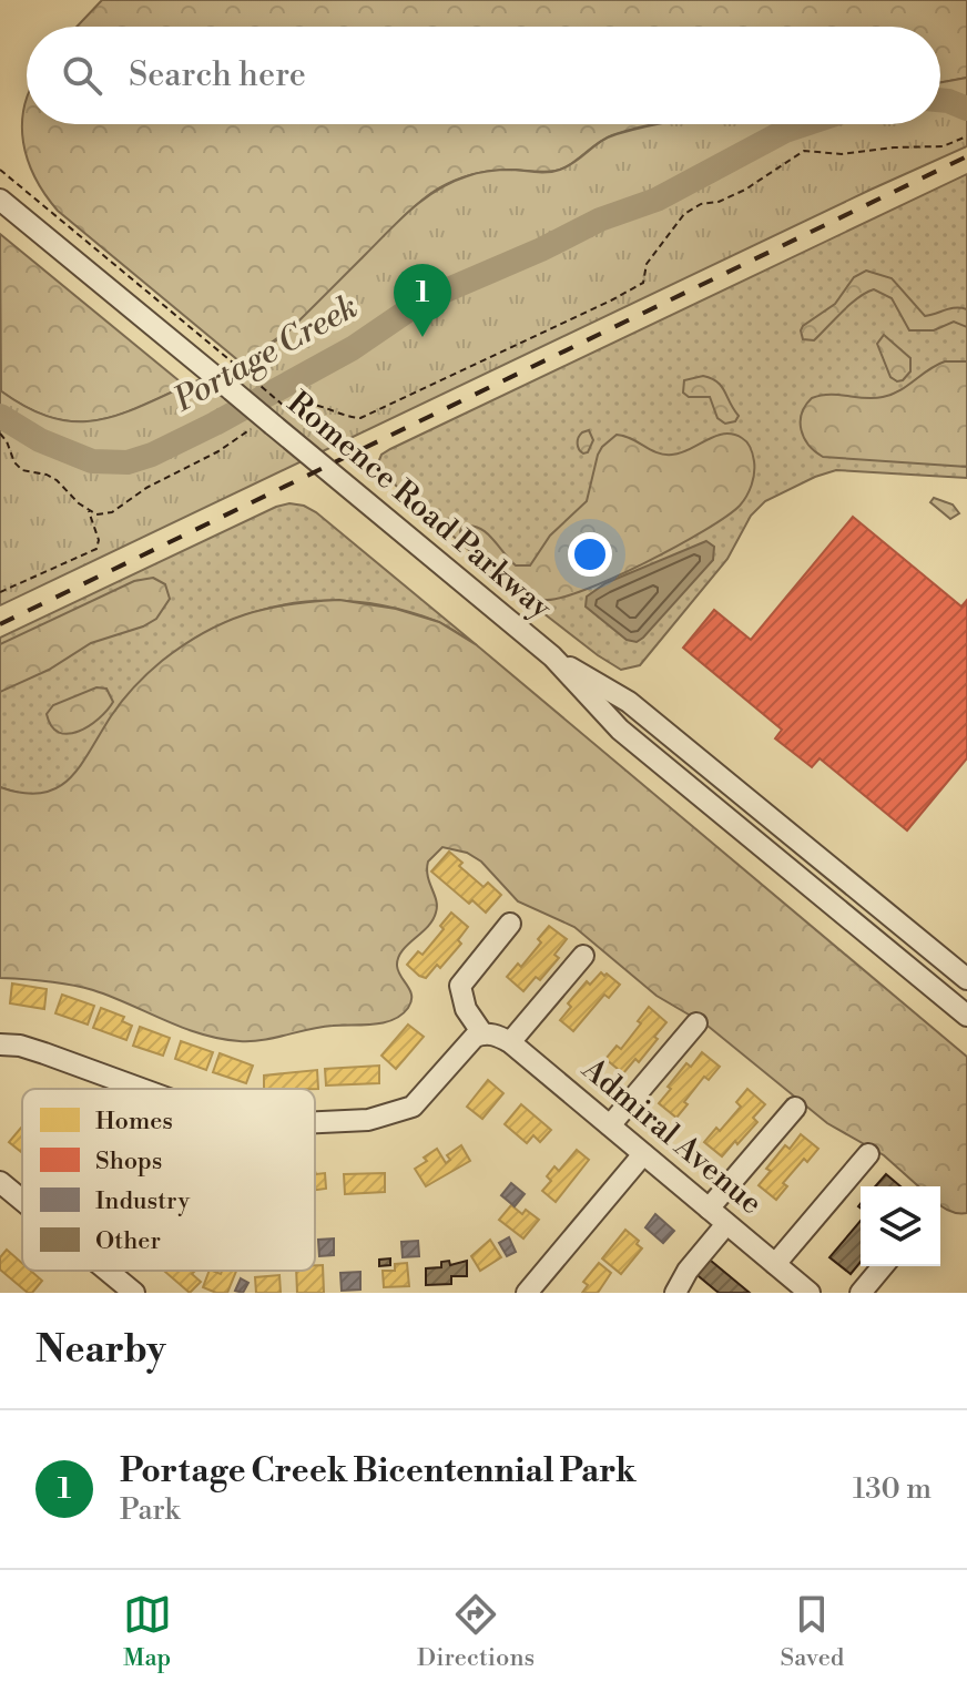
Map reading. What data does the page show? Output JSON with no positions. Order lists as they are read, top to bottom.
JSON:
{
  "streets": {
    "street": ["Romence Road Parkway", "Admiral Avenue"]
  },
  "water": ["Portage Creek"],
  "legend": [
    "Homes",
    "Shops",
    "Industry",
    "Other"
  ],
  "page": {
    "search": "Search here",
    "pins": "1",
    "heading": "Nearby",
    "list": [
      {
        "mark": "1",
        "name": "Portage Creek Bicentennial Park",
        "note": "Park",
        "value": "130 m"
      }
    ],
    "nav": ["Map", "Directions", "Saved"]
  }
}
